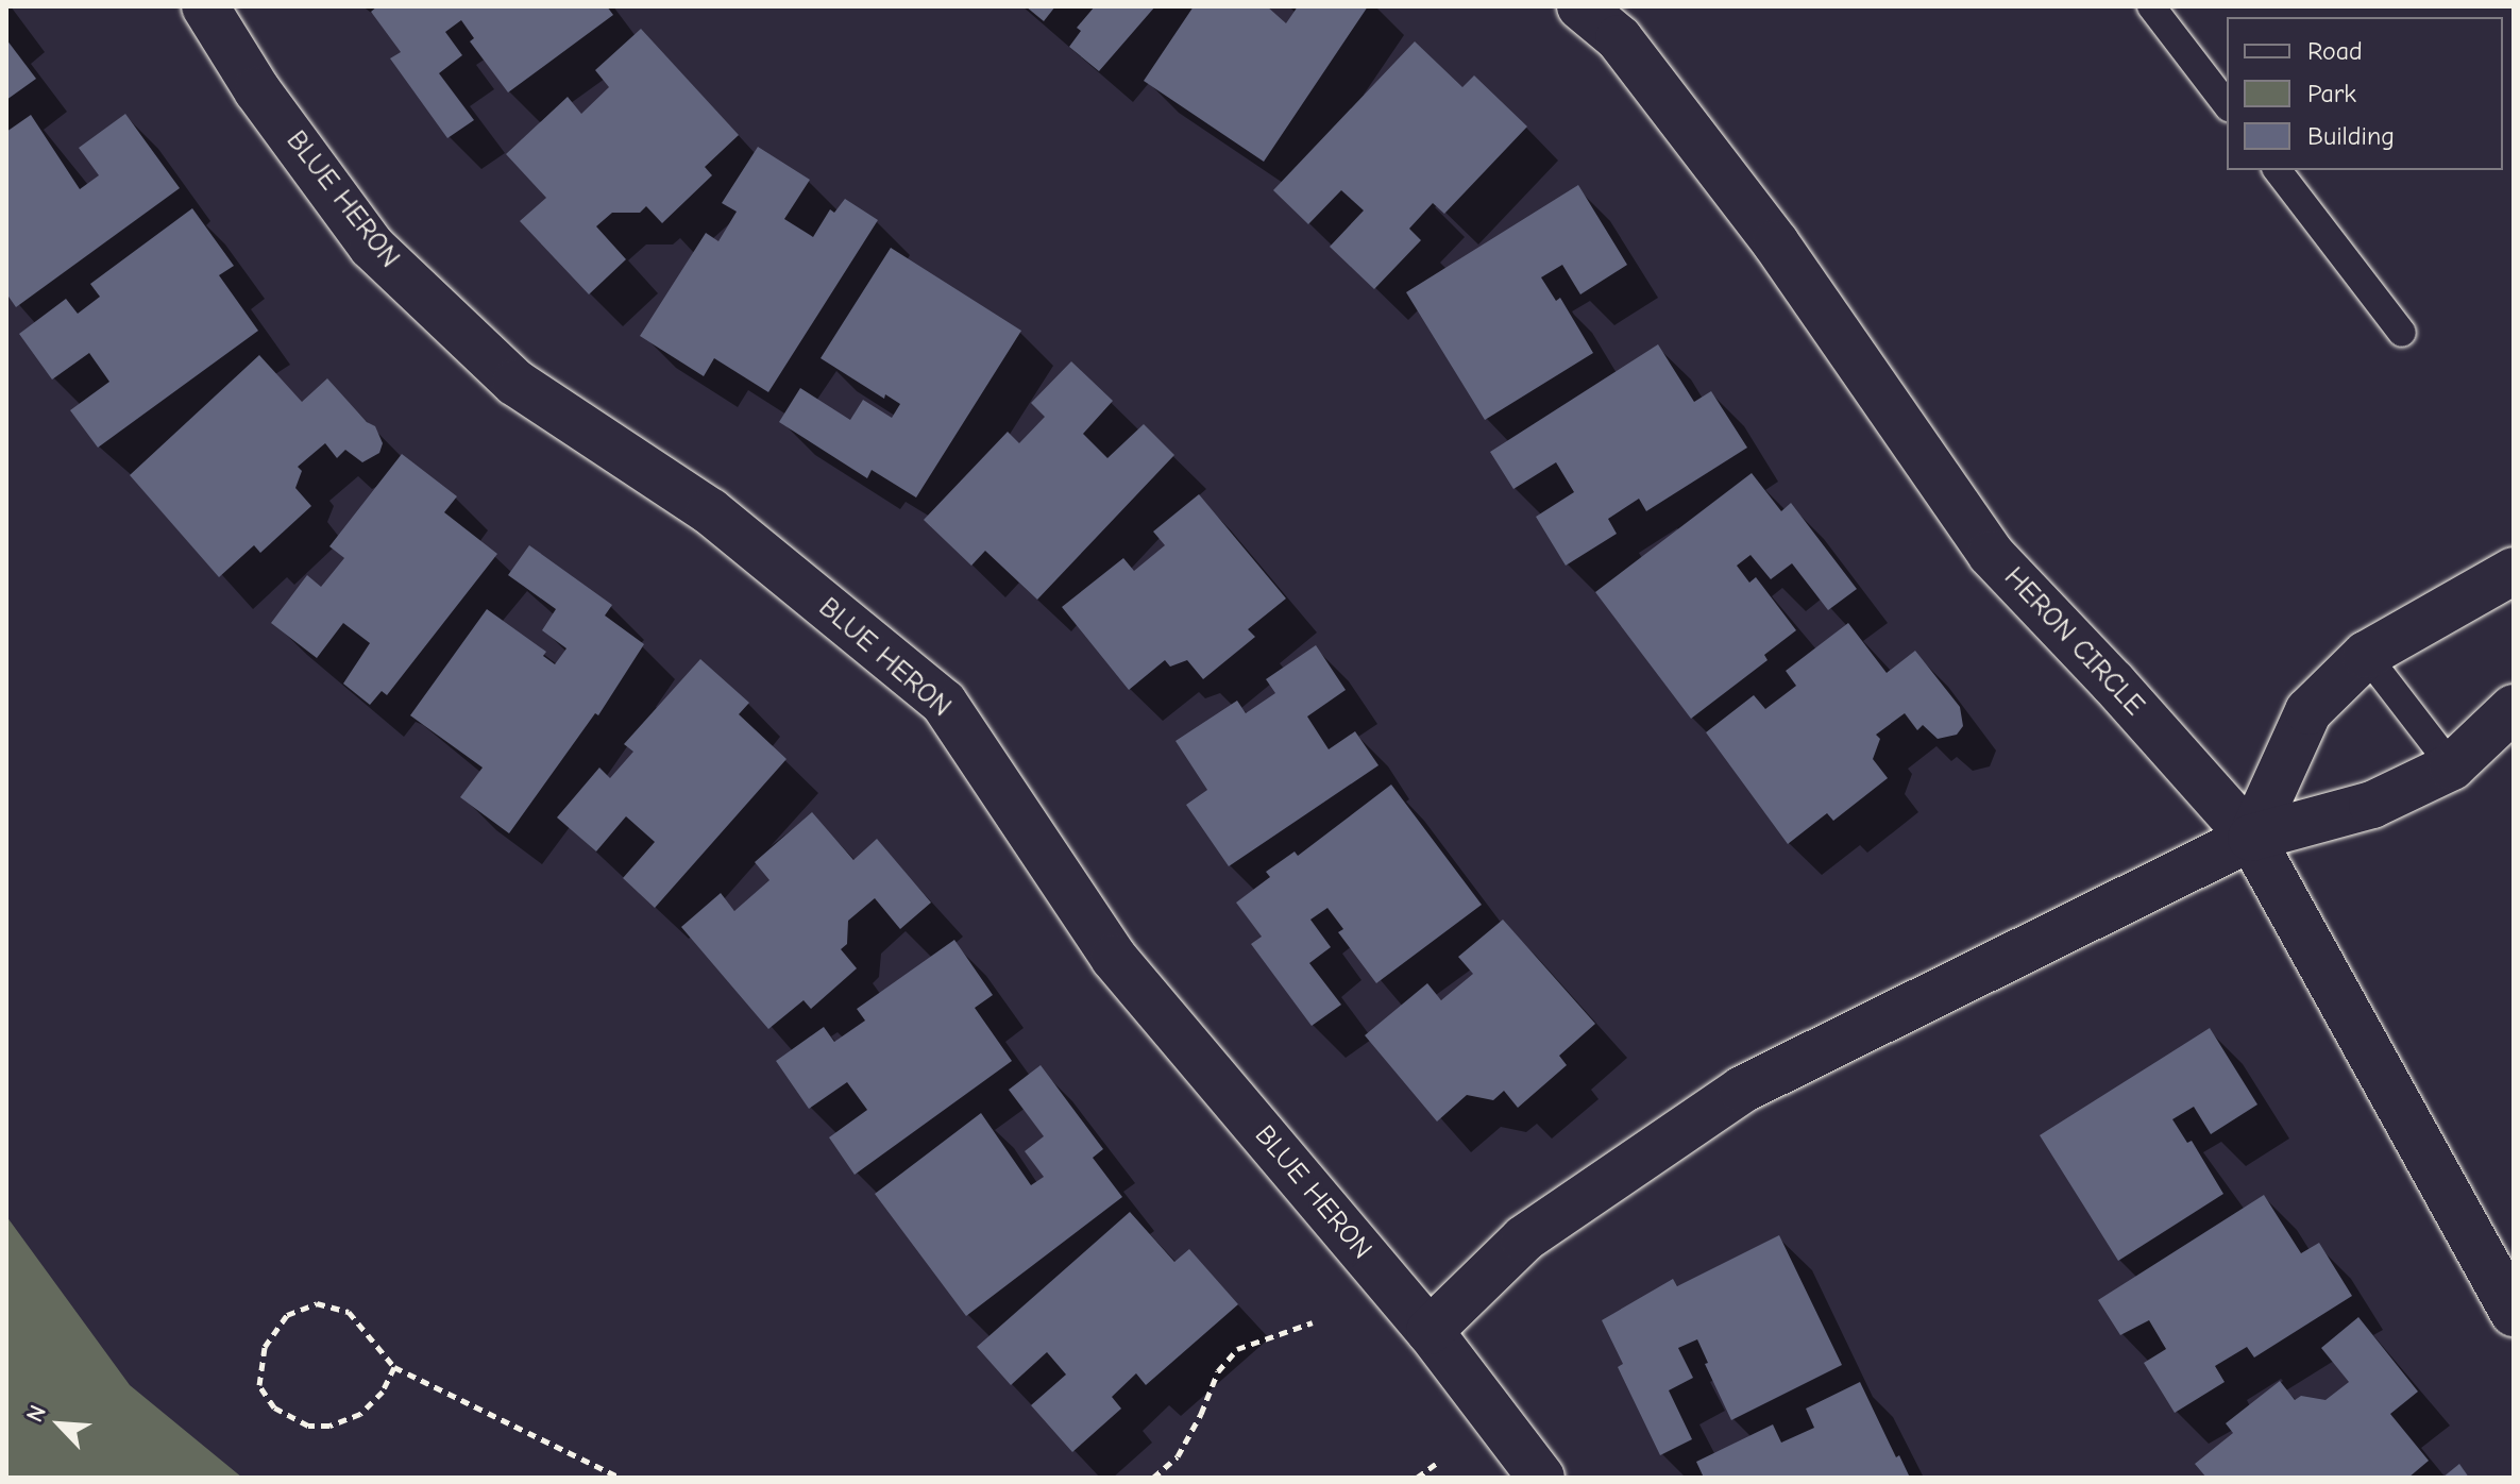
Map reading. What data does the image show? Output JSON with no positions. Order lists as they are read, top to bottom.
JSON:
{
  "streets": {
    "street": ["BLUE HERON", "HERON CIRCLE"]
  },
  "legend": ["Road", "Park", "Building"],
  "north": "top left"
}
